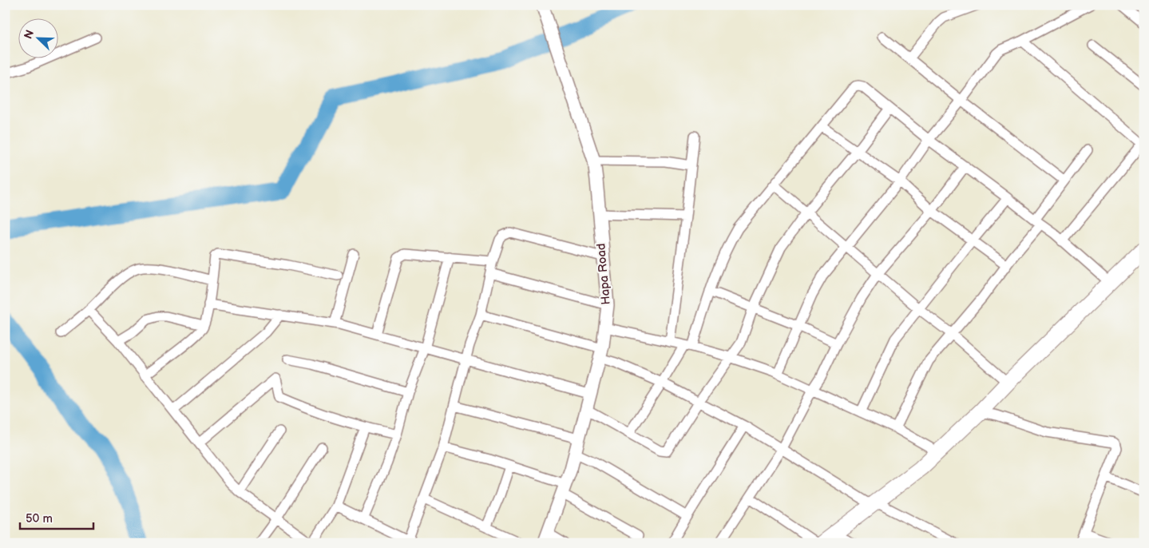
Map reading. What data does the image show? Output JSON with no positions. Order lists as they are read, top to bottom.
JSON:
{
  "streets": {
    "street": ["Hapa Road"]
  },
  "scale_bar": "50 m",
  "north": "top left"
}
